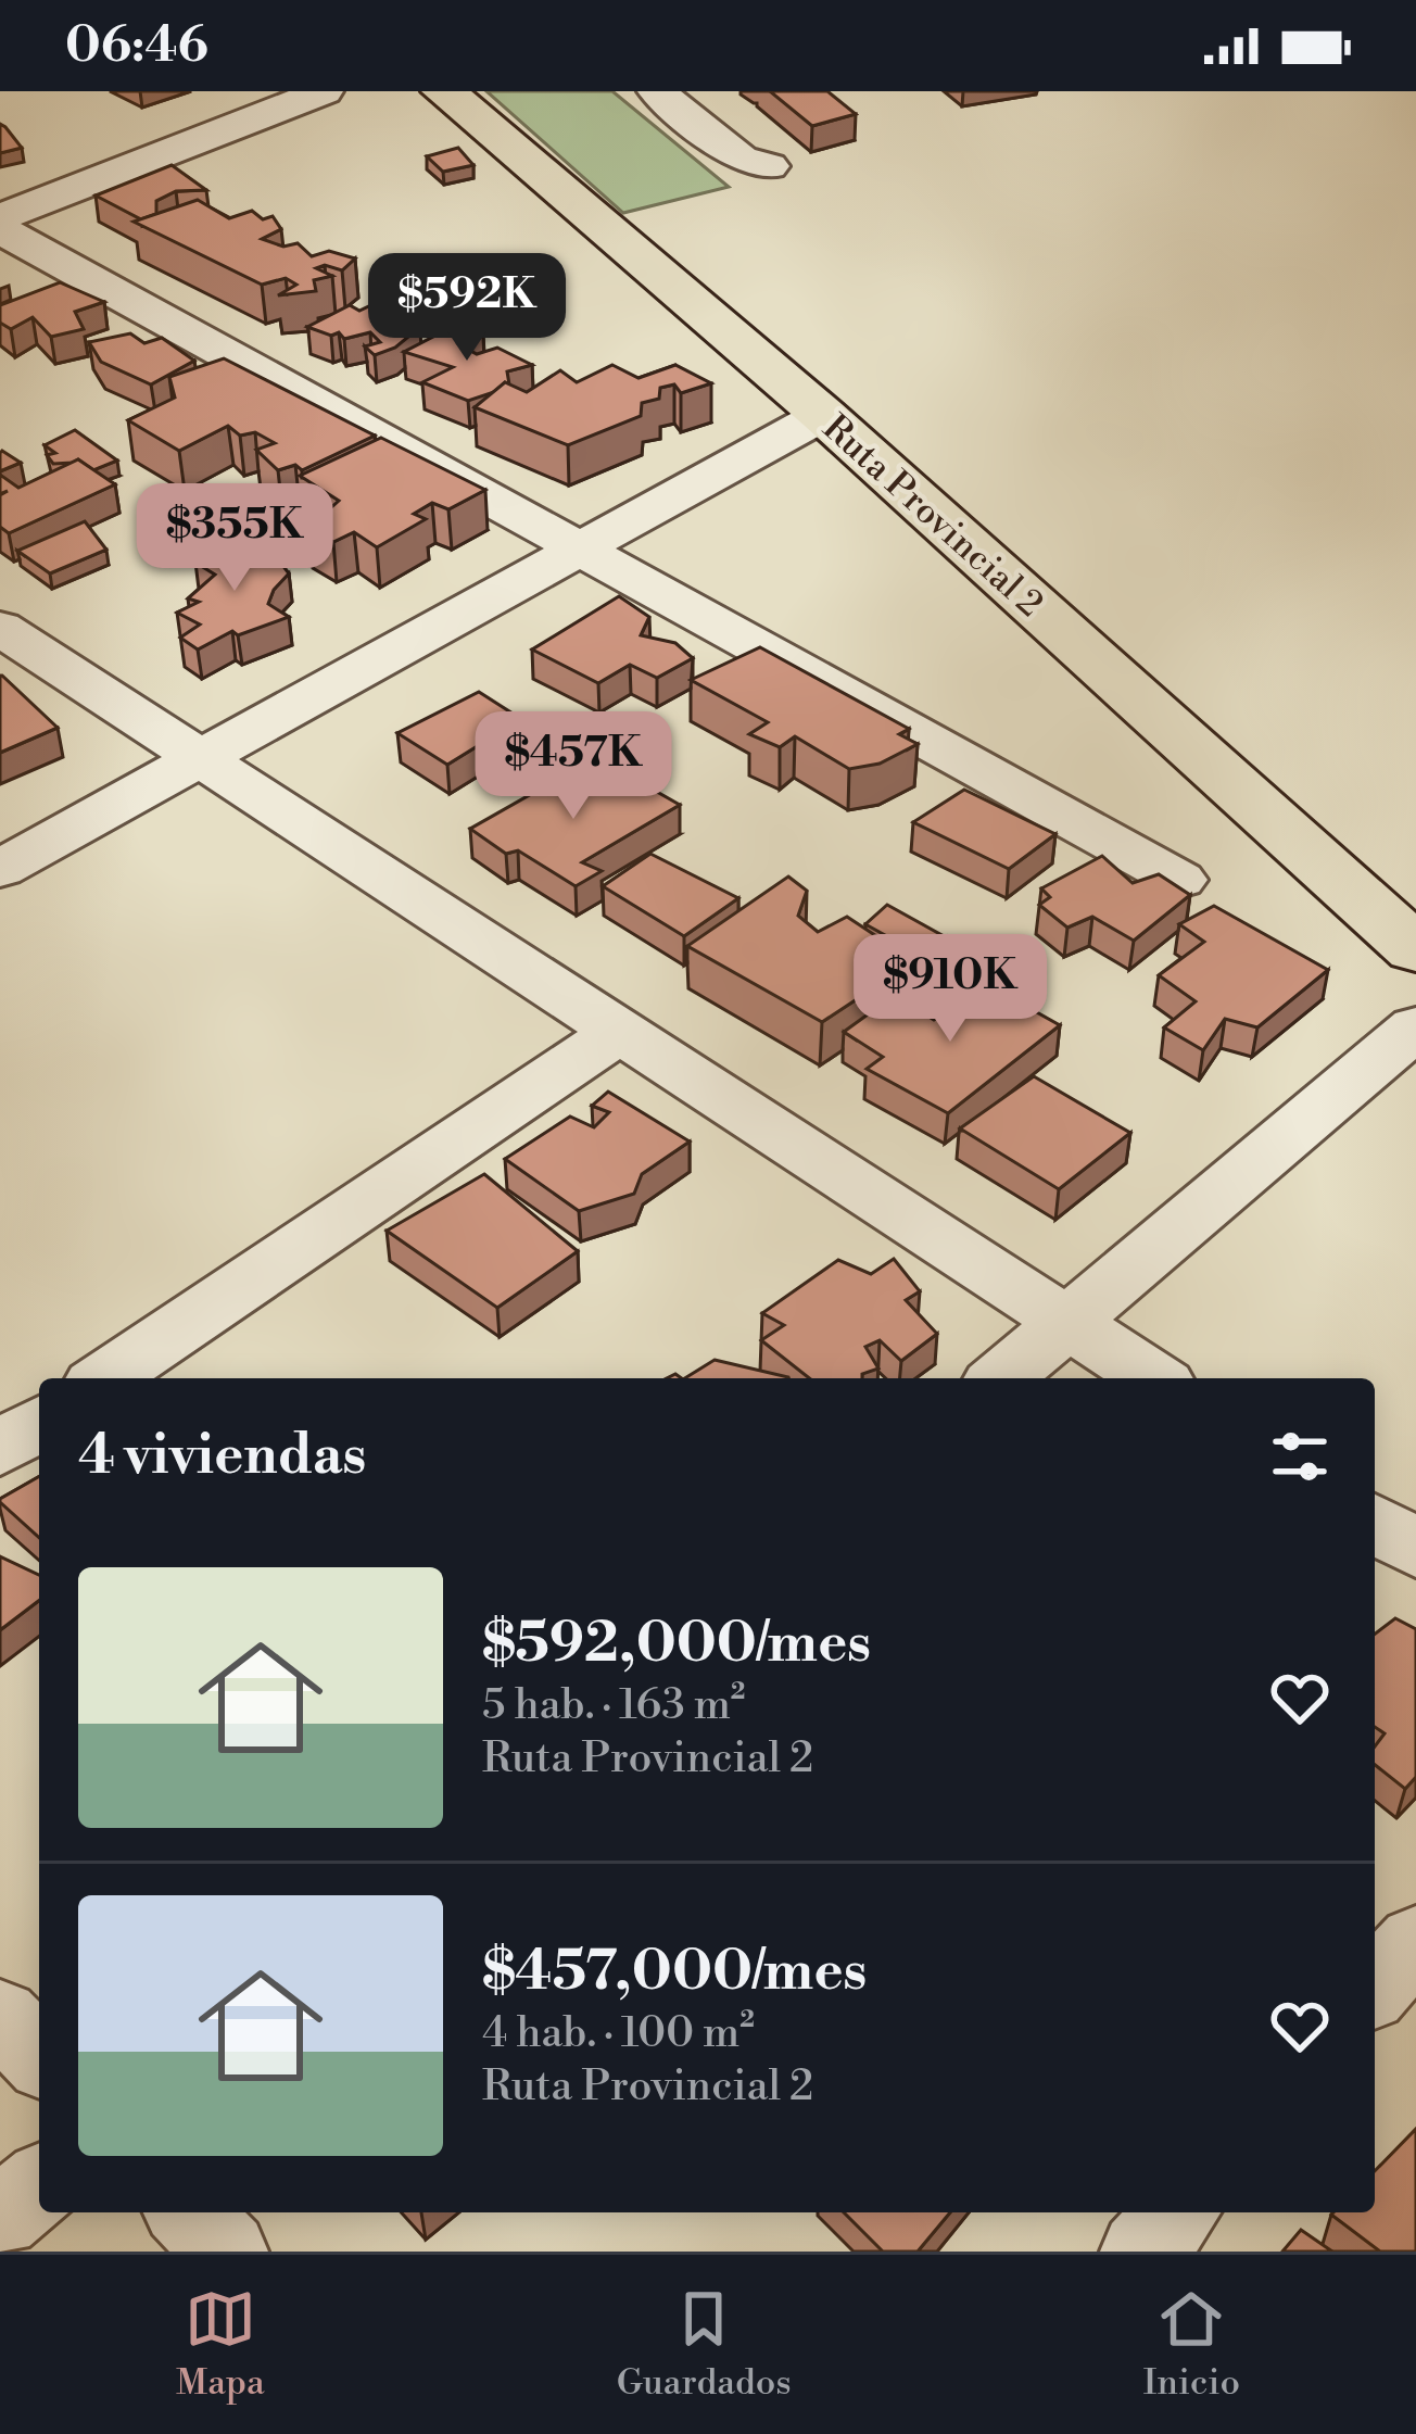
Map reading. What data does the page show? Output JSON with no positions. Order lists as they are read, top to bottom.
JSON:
{
  "streets": {
    "main road": ["Ruta Provincial 2"]
  },
  "page": {
    "status": "06:46",
    "price": [
      "$592K",
      "$355K",
      "$457K",
      "$910K"
    ],
    "heading": "4 viviendas",
    "list": [
      {
        "name": "$592,000/mes",
        "note": "5 hab. · 163 m² · Ruta Provincial 2"
      },
      {
        "name": "$457,000/mes",
        "note": "4 hab. · 100 m² · Ruta Provincial 2"
      }
    ],
    "tabs": ["Mapa", "Guardados", "Inicio"]
  }
}
